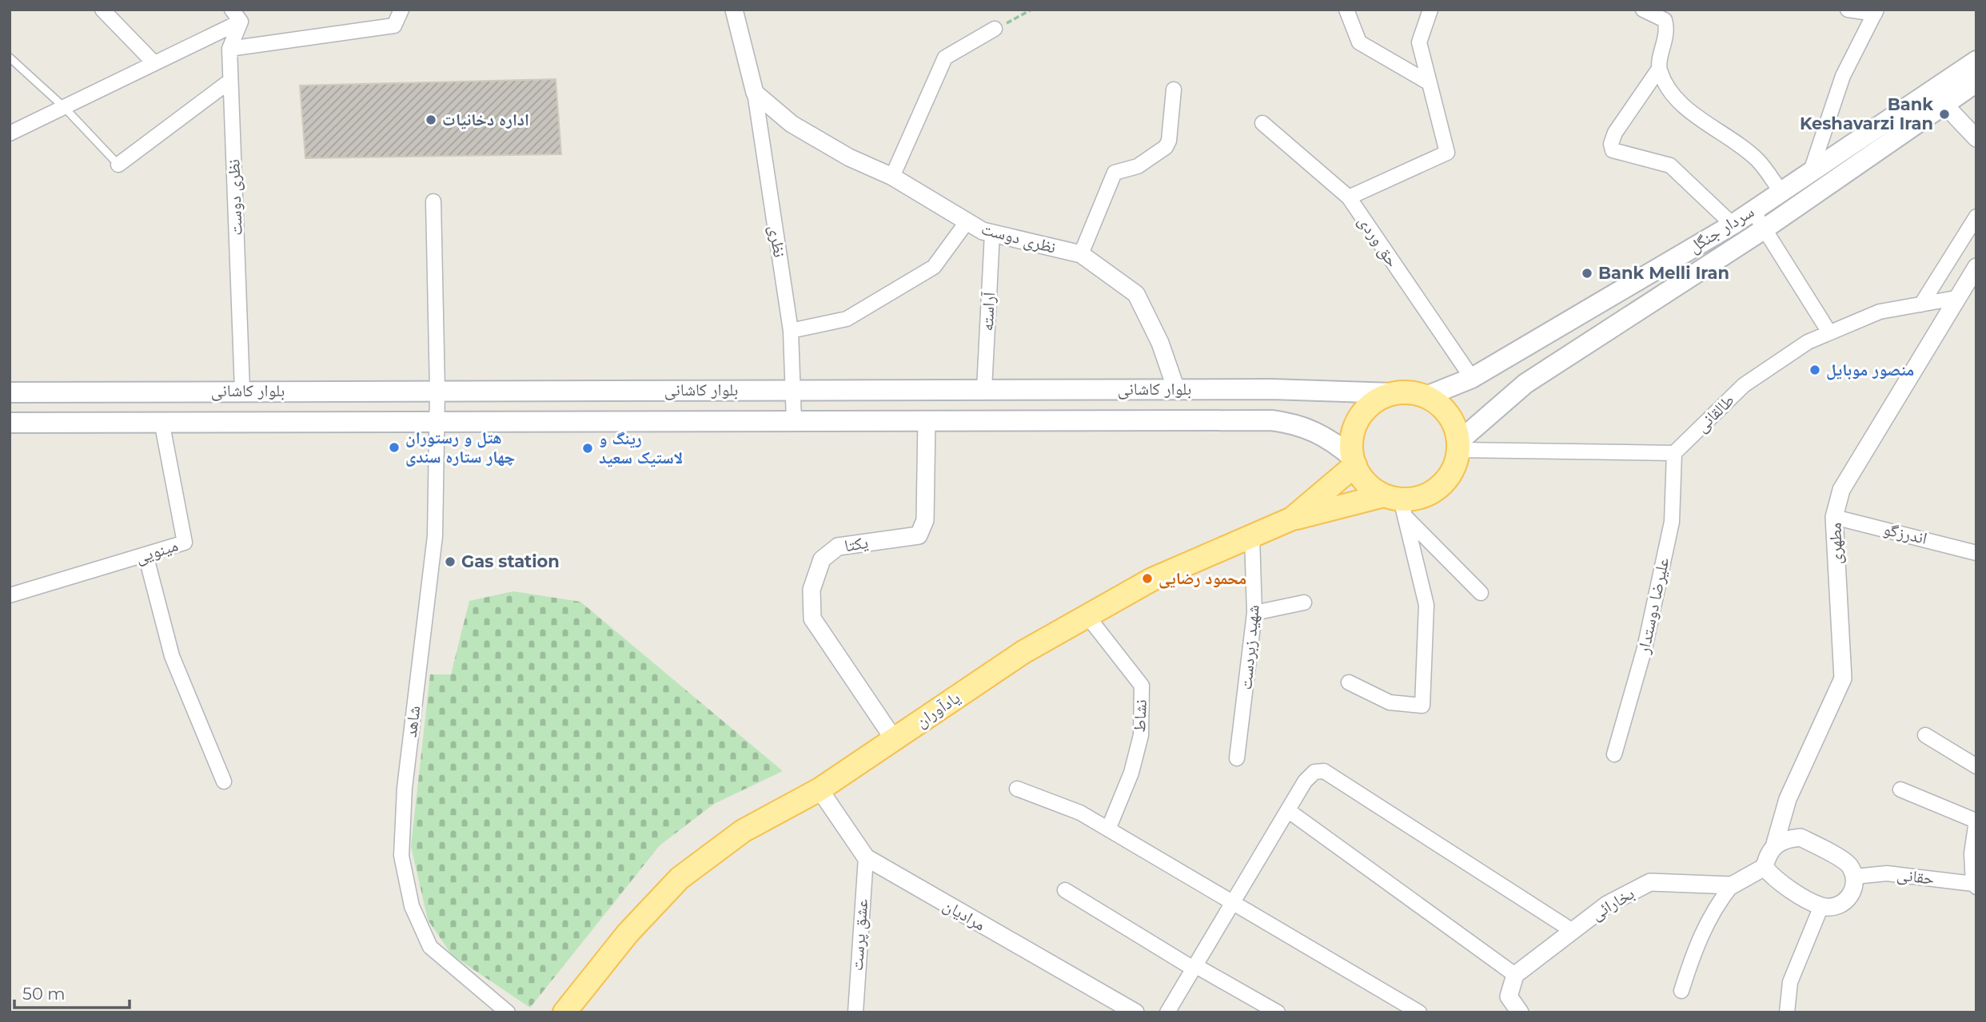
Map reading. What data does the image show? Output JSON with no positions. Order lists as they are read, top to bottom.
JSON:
{
  "streets": {
    "main road": ["سردار جنگل", "بلوار کاشانی", "یادآوران"],
    "street": [
      "نظری دوست",
      "نظری",
      "حق وردی",
      "آراسته",
      "طالقانی",
      "اندرزگو",
      "مطهری",
      "یکتا",
      "مینویی",
      "علیرضا دوستدار",
      "شهید زبردست",
      "نشاط",
      "شاهد",
      "حقانی",
      "بخارائی",
      "مرادیان",
      "عشق پرست"
    ]
  },
  "crossings": [
    ["نظری دوست", "نظری"],
    ["نظری دوست", "آراسته"],
    ["نظری دوست", "بلوار کاشانی"],
    ["سردار جنگل", "حق وردی"],
    ["سردار جنگل", "بلوار کاشانی"],
    ["سردار جنگل", "یادآوران"],
    ["نظری", "بلوار کاشانی"],
    ["آراسته", "بلوار کاشانی"],
    ["بلوار کاشانی", "یکتا"],
    ["بلوار کاشانی", "مینویی"],
    ["بلوار کاشانی", "یادآوران"],
    ["بلوار کاشانی", "شاهد"],
    ["طالقانی", "مطهری"],
    ["طالقانی", "علیرضا دوستدار"],
    ["اندرزگو", "مطهری"],
    ["یکتا", "یادآوران"],
    ["شهید زبردست", "یادآوران"],
    ["یادآوران", "نشاط"],
    ["یادآوران", "مرادیان"],
    ["مرادیان", "عشق پرست"]
  ],
  "places": [
    "Bank Keshavarzi Iran",
    "اداره دخانیات",
    "Bank Melli Iran",
    "منصور موبایل",
    "هتل و رستوران چهار ستاره سندی",
    "رینگ و لاستیک سعید",
    "Gas station",
    "محمود رضایی"
  ],
  "scale_bar": "50 m"
}
